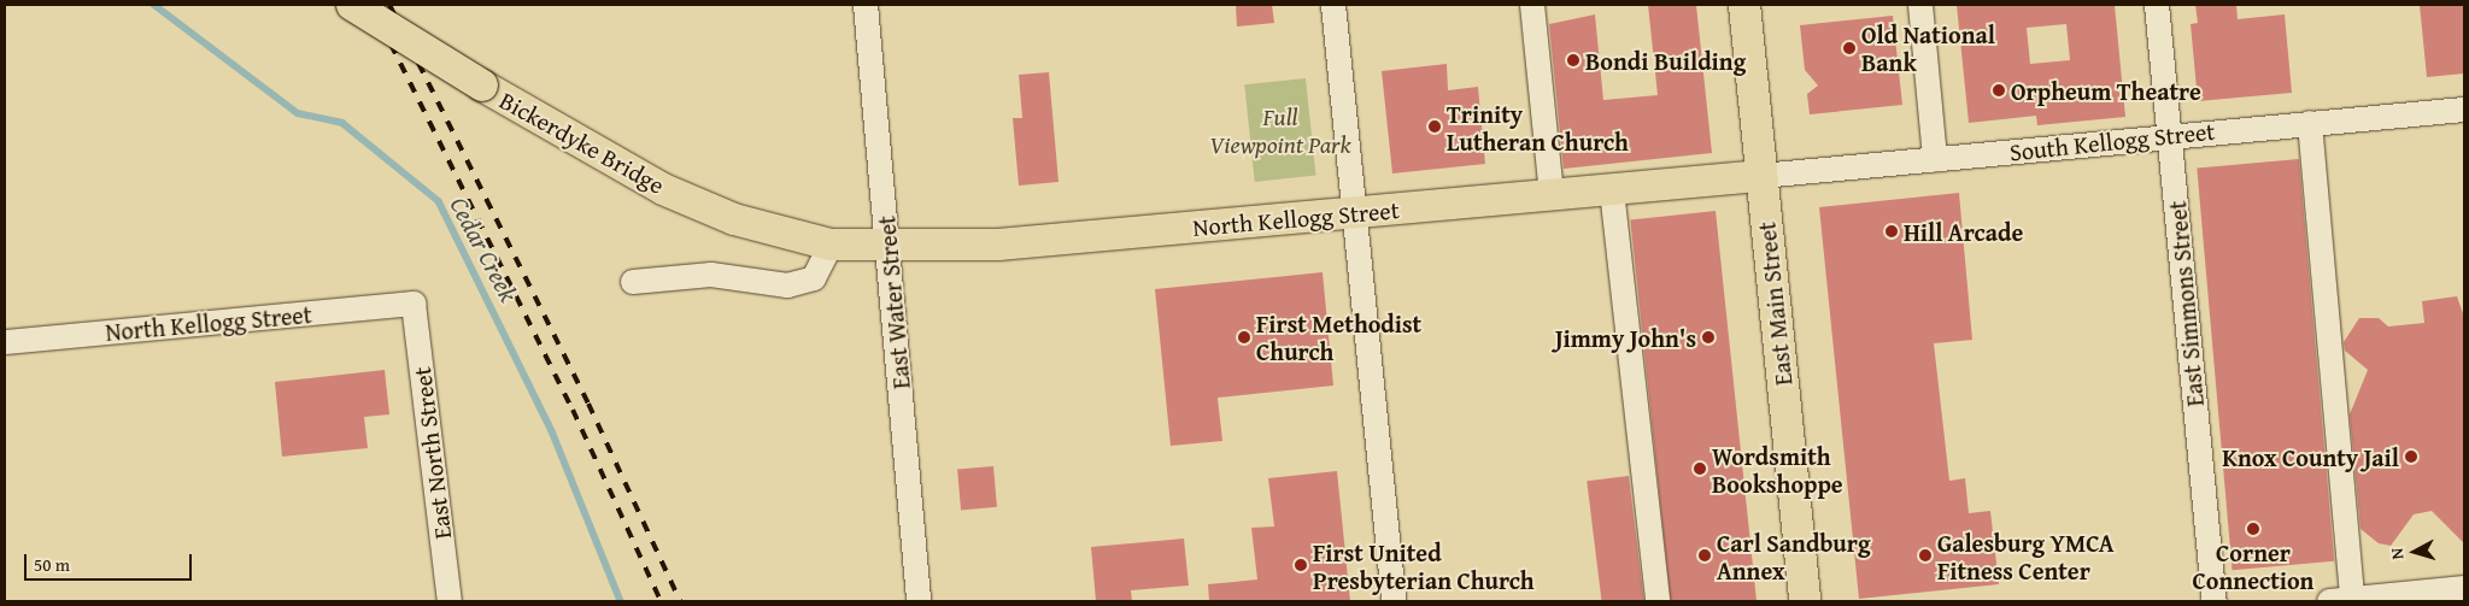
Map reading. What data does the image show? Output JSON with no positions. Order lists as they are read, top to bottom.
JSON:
{
  "streets": {
    "main road": ["Bickerdyke Bridge", "North Kellogg Street", "East Main Street"],
    "street": [
      "South Kellogg Street",
      "East Water Street",
      "East Simmons Street",
      "East North Street"
    ]
  },
  "crossings": [
    ["South Kellogg Street", "North Kellogg Street"],
    ["South Kellogg Street", "East Main Street"],
    ["South Kellogg Street", "East Simmons Street"],
    ["Bickerdyke Bridge", "North Kellogg Street"],
    ["North Kellogg Street", "East Water Street"],
    ["North Kellogg Street", "East Main Street"],
    ["North Kellogg Street", "East North Street"]
  ],
  "water": ["Cedar Creek"],
  "parks": ["Full Viewpoint Park"],
  "places": [
    "Old National Bank",
    "Bondi Building",
    "Orpheum Theatre",
    "Trinity Lutheran Church",
    "Hill Arcade",
    "First Methodist Church",
    "Jimmy John's",
    "Knox County Jail",
    "Wordsmith Bookshoppe",
    "Corner Connection",
    "Carl Sandburg Annex",
    "Galesburg YMCA Fitness Center",
    "First United Presbyterian Church"
  ],
  "scale_bar": "50 m",
  "north": "left"
}
